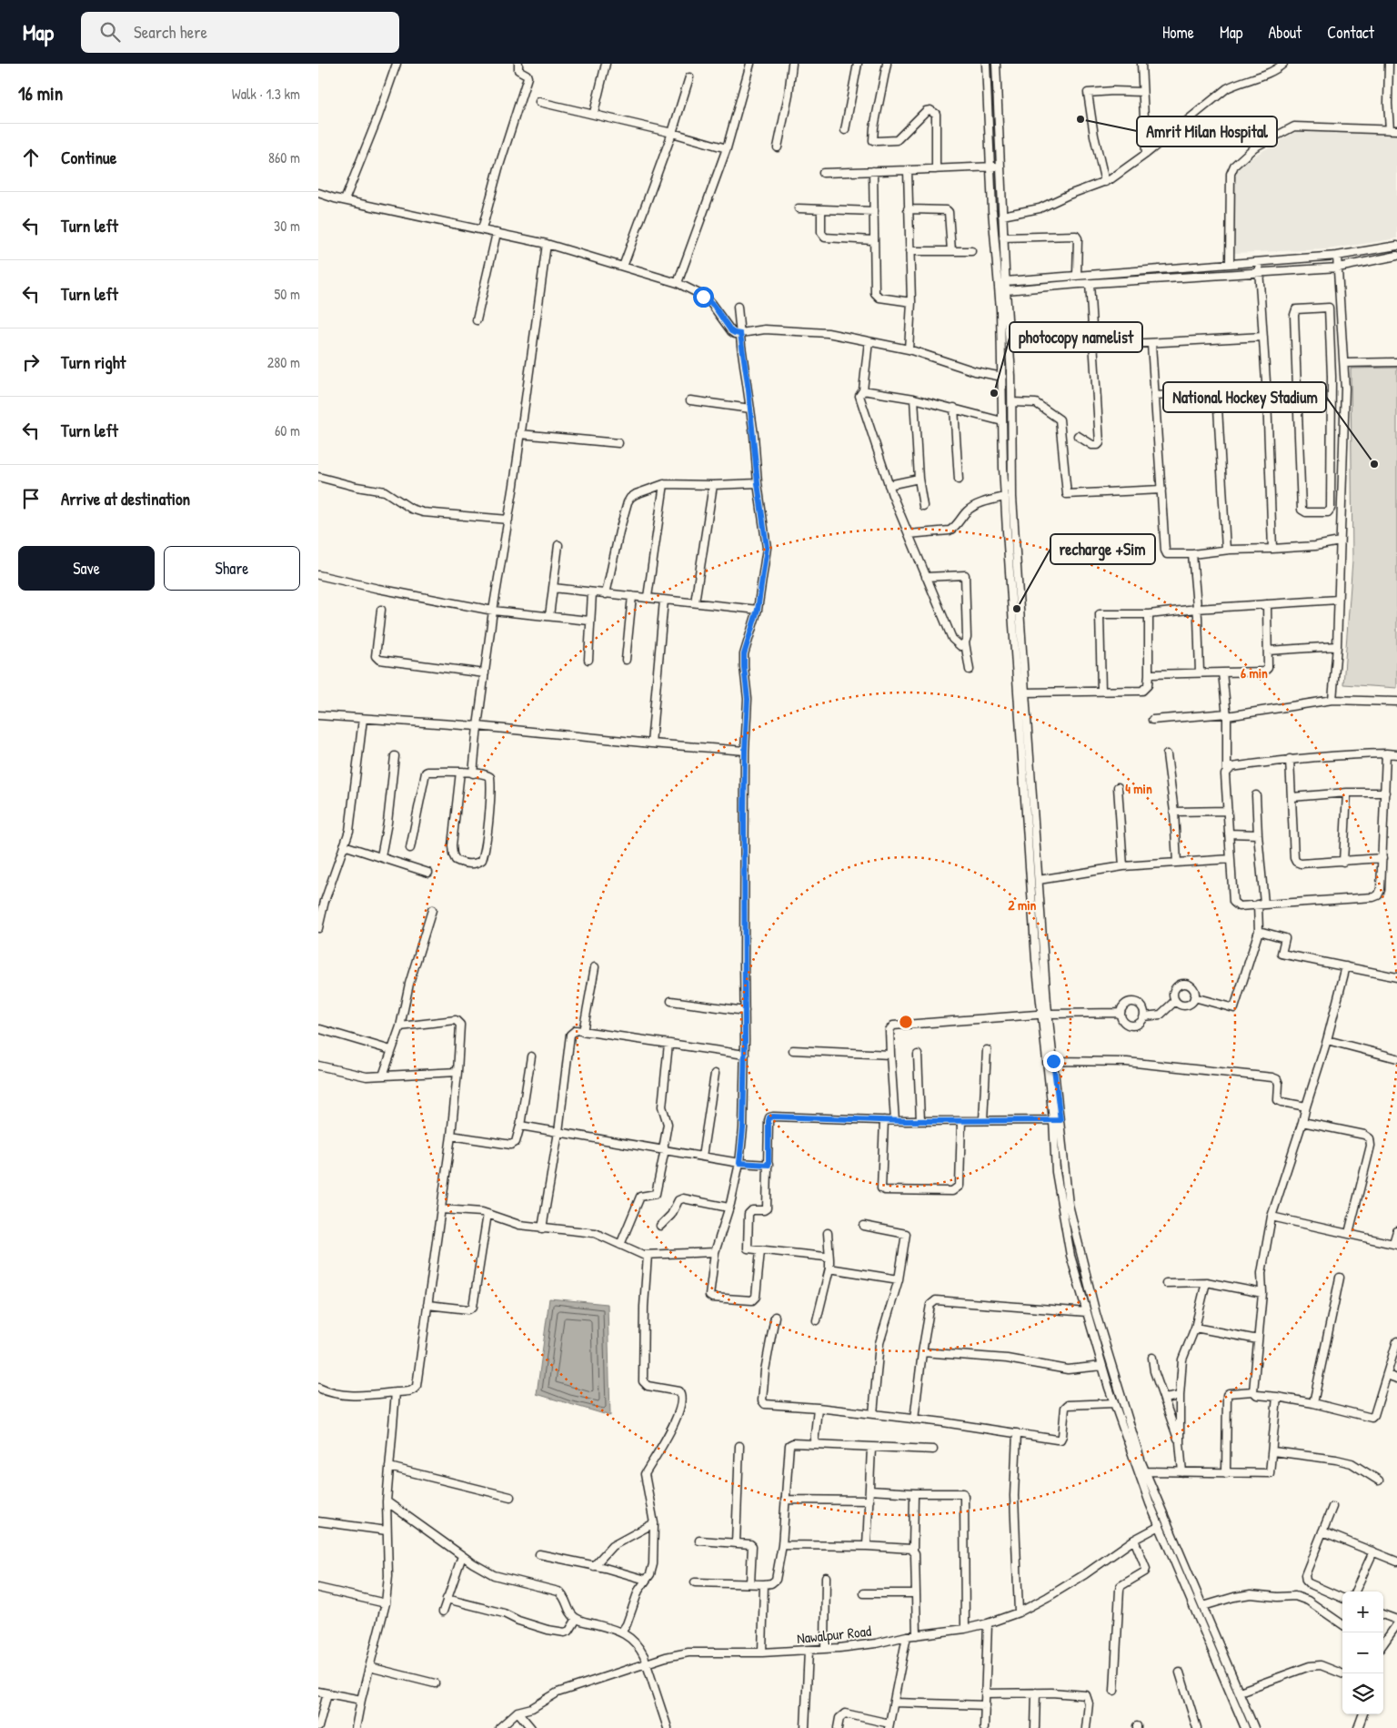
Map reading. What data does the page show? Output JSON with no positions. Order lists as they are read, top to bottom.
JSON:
{
  "streets": {
    "street": ["Nawalpur Road"]
  },
  "places": [
    "Amrit Milan Hospital",
    "photocopy namelist",
    "National Hockey Stadium",
    "recharge +Sim"
  ],
  "page": {
    "header": "Map",
    "search": "Search here",
    "nav": [
      "Home",
      "Map",
      "About",
      "Contact"
    ],
    "heading": ["16 min", "Walk · 1.3 km"],
    "list": [
      ["Continue", "860 m"],
      ["Turn left", "30 m"],
      ["Turn left", "50 m"],
      ["Turn right", "280 m"],
      ["Turn left", "60 m"],
      "Arrive at destination"
    ],
    "buttons": ["Save", "Share"],
    "map_buttons": ["+", "−"]
  },
  "rings": ["6 min", "4 min", "2 min"]
}
